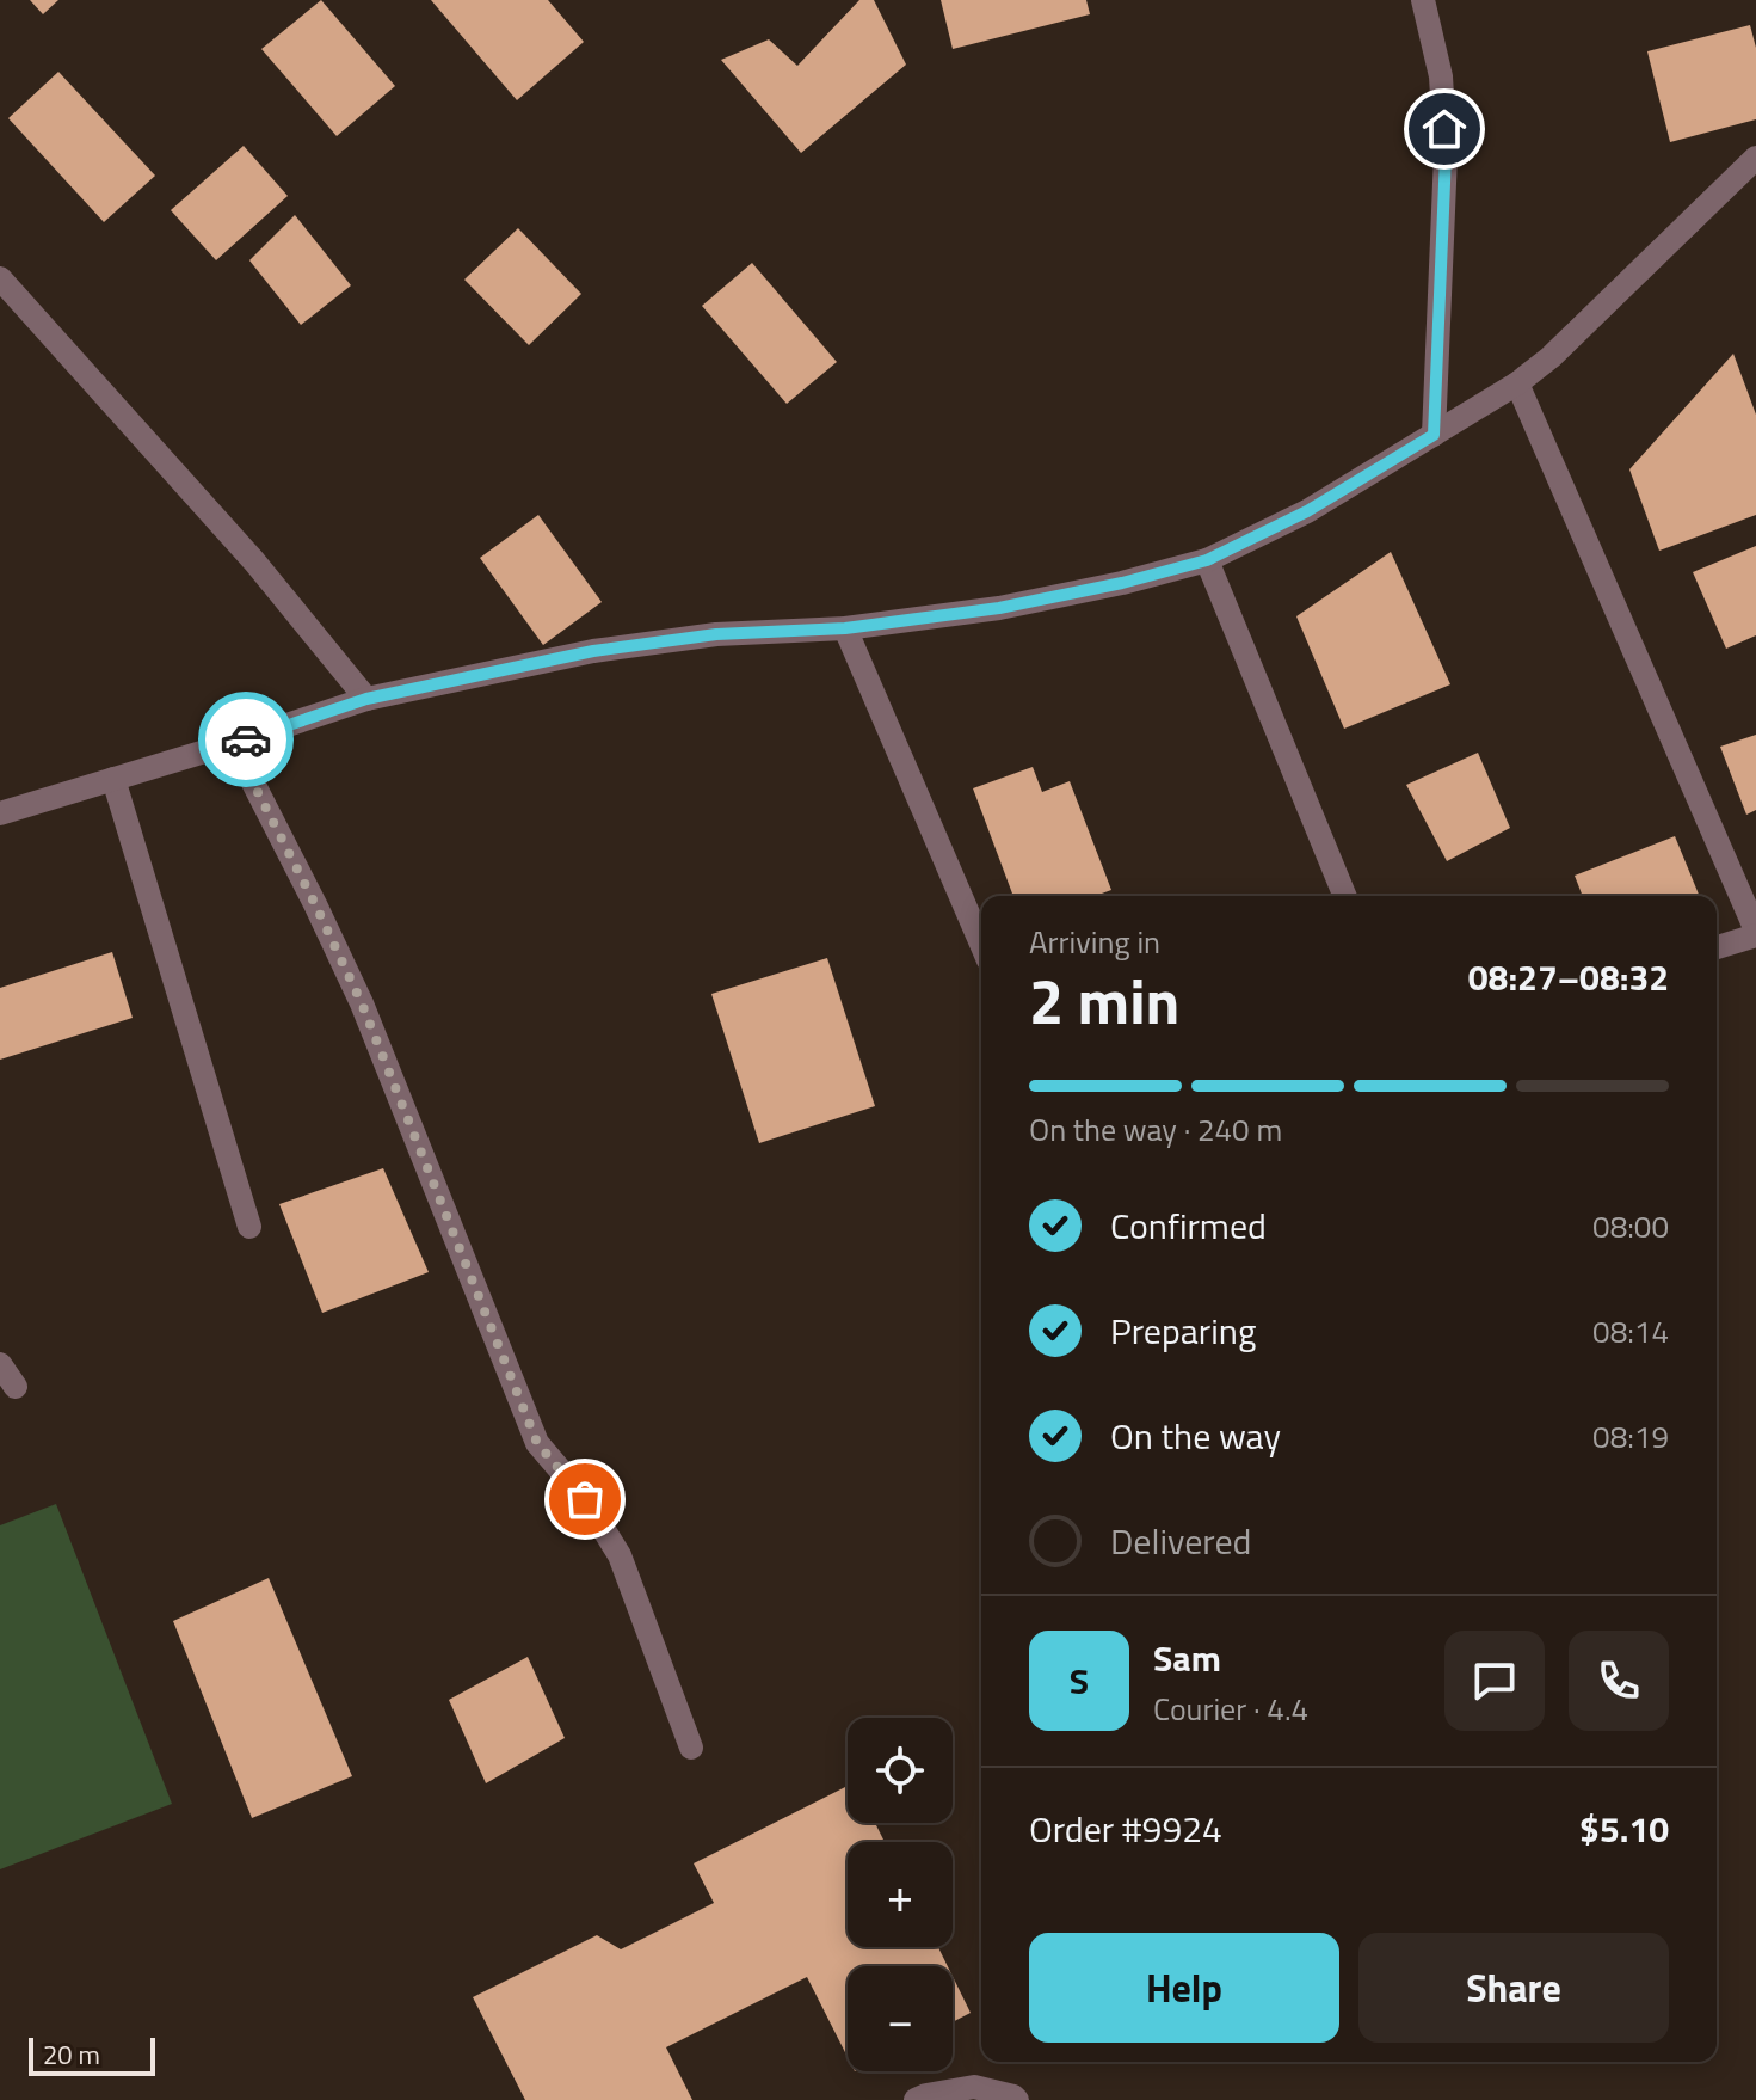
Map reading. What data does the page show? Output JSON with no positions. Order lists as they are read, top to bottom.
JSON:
{
  "scale_bar": "20 m",
  "page": {
    "heading": ["2 min", "Arriving in", "08:27–08:32"],
    "panel": [
      "Sam",
      "Courier · 4.4",
      "Order #9924",
      "$5.10"
    ],
    "bar": "On the way · 240 m",
    "list": [
      ["Confirmed", "08:00"],
      ["Preparing", "08:14"],
      ["On the way", "08:19"],
      "Delivered"
    ],
    "round": "S",
    "map_buttons": ["+", "−"],
    "buttons": ["Help", "Share"],
    "scale": "20 m"
  }
}
